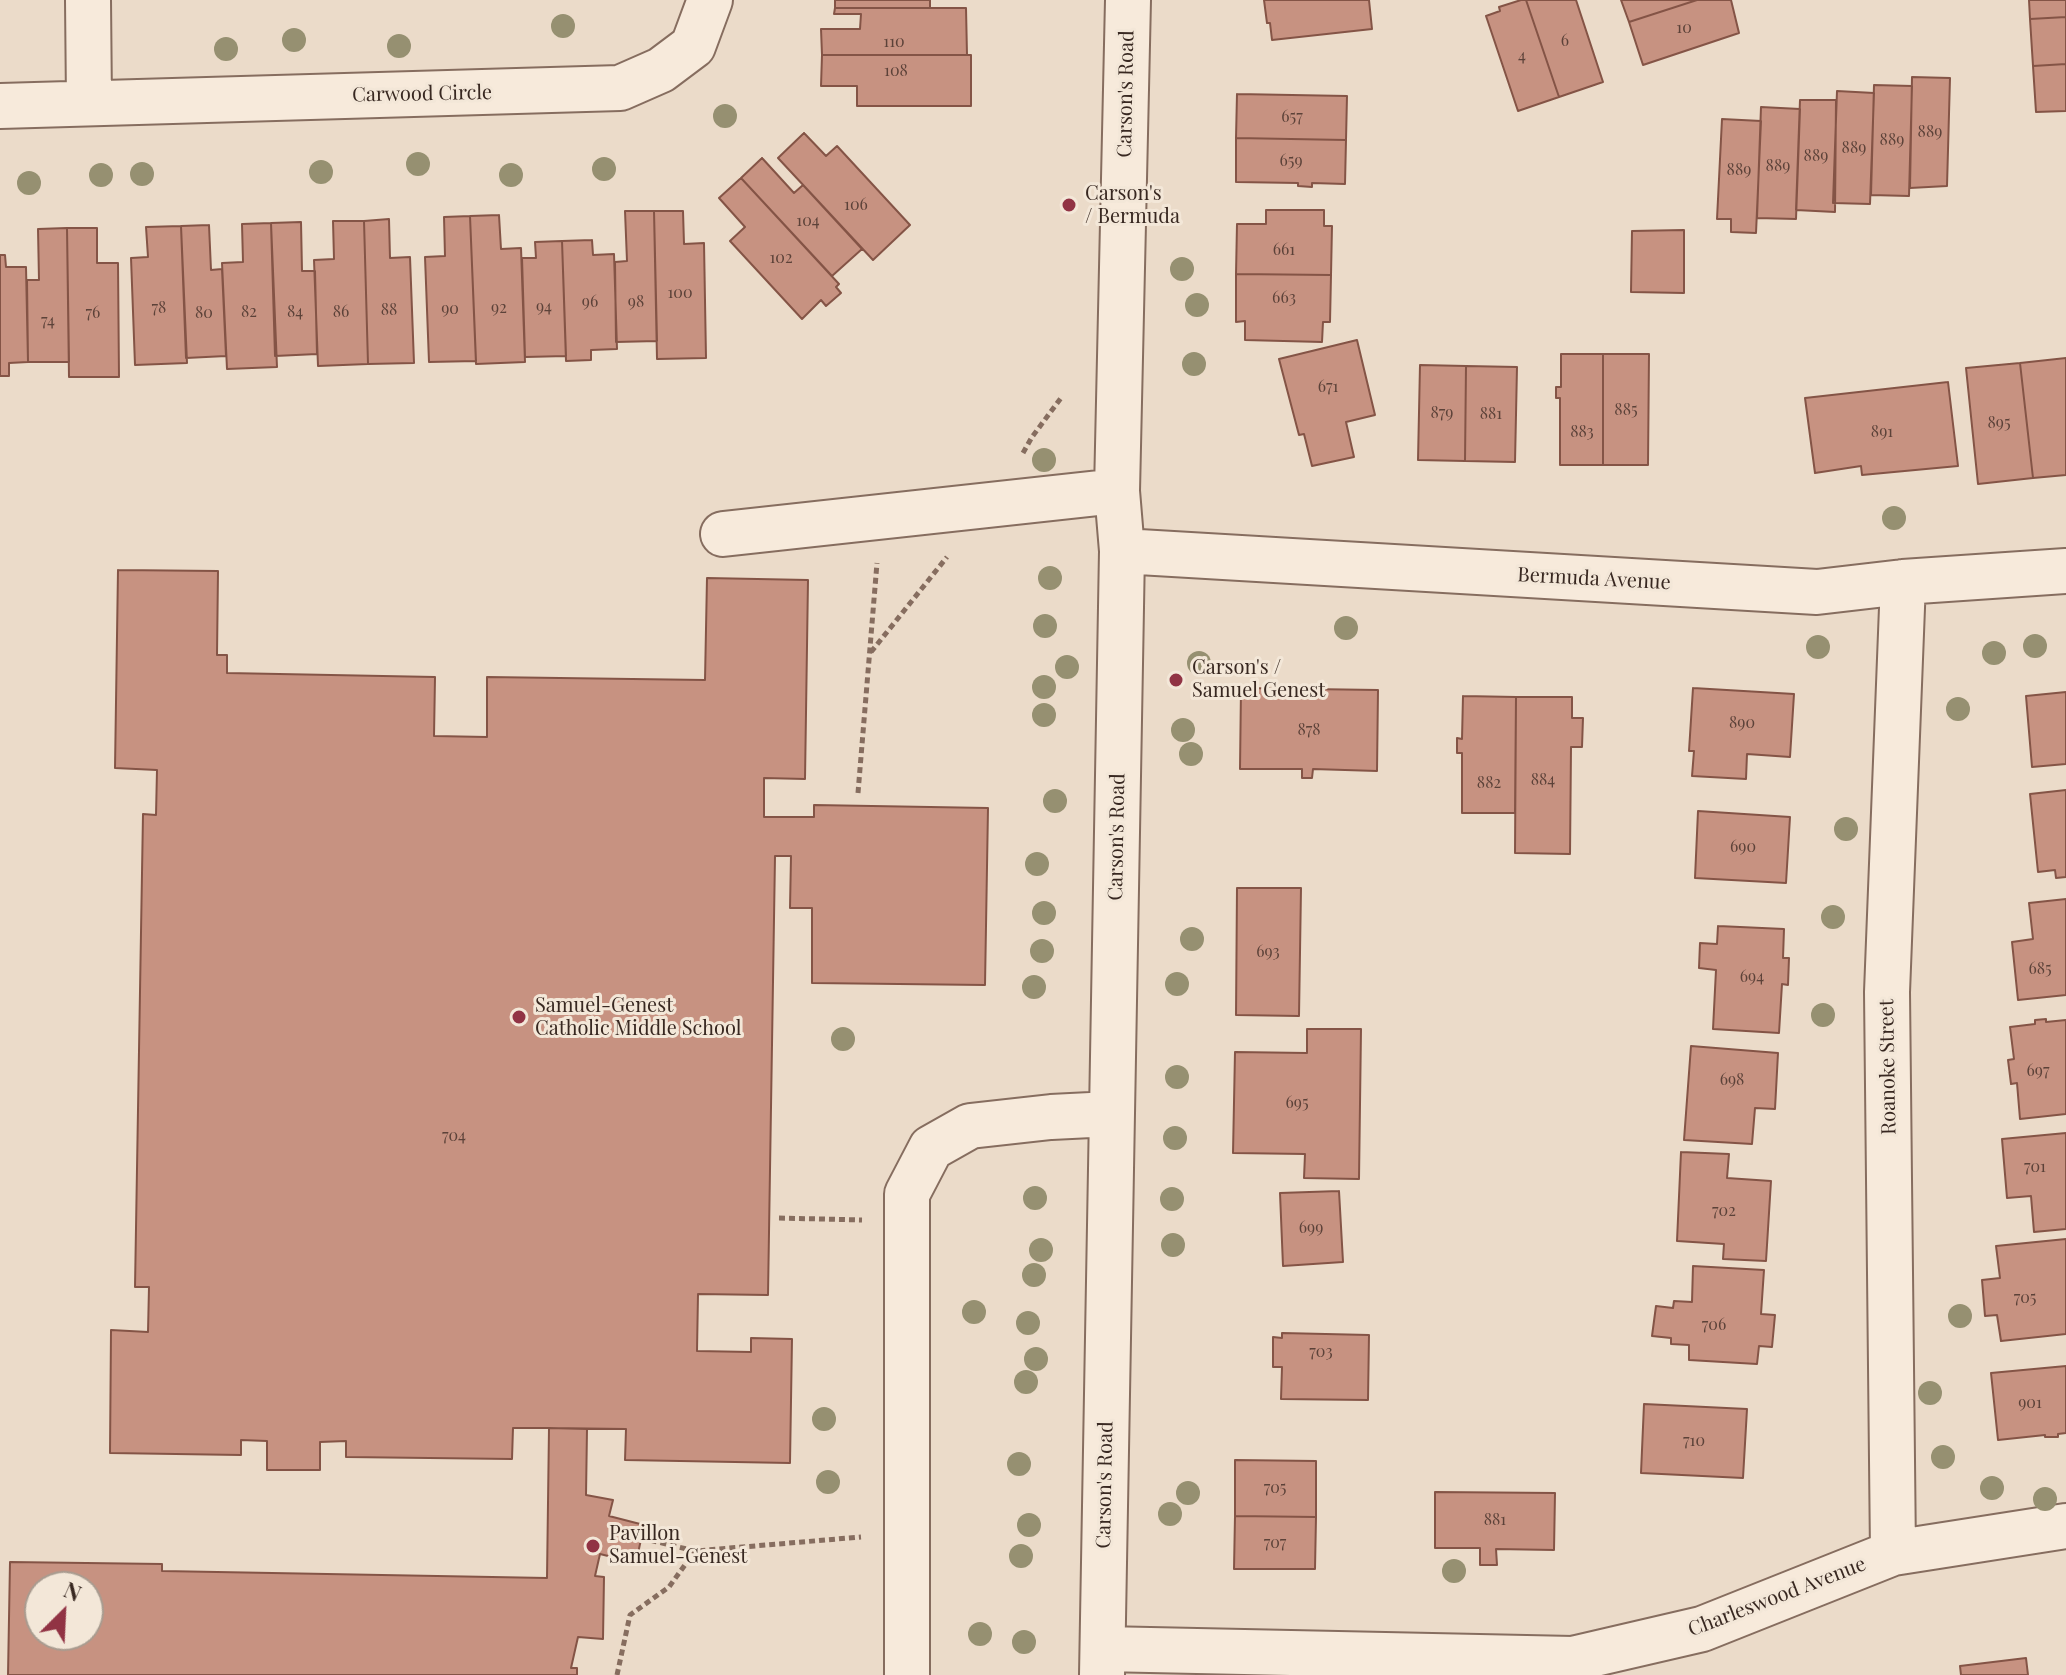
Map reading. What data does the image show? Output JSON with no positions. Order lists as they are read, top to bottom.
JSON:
{
  "streets": {
    "street": [
      "Carwood Circle",
      "Carson's Road",
      "Bermuda Avenue",
      "Roanoke Street",
      "Charleswood Avenue"
    ]
  },
  "crossings": [
    ["Carson's Road", "Bermuda Avenue"],
    ["Carson's Road", "Charleswood Avenue"],
    ["Bermuda Avenue", "Roanoke Street"],
    ["Roanoke Street", "Charleswood Avenue"]
  ],
  "places": [
    "Carson's / Bermuda",
    "Carson's / Samuel Genest",
    "Samuel-Genest Catholic Middle School",
    "Pavillon Samuel-Genest"
  ],
  "house_numbers": [
    "10",
    "6",
    "110",
    "4",
    "108",
    "657",
    "889",
    "889",
    "889",
    "889",
    "659",
    "889",
    "889",
    "106",
    "104",
    "661",
    "102",
    "100",
    "663",
    "96",
    "98",
    "94",
    "78",
    "92",
    "90",
    "88",
    "82",
    "84",
    "86",
    "76",
    "80",
    "74",
    "671",
    "885",
    "879",
    "881",
    "895",
    "883",
    "891",
    "890",
    "878",
    "884",
    "882",
    "690",
    "693",
    "685",
    "694",
    "697",
    "698",
    "695",
    "704",
    "701",
    "702",
    "699",
    "705",
    "706",
    "703",
    "901",
    "710",
    "705",
    "881",
    "707"
  ],
  "north": "top right"
}
